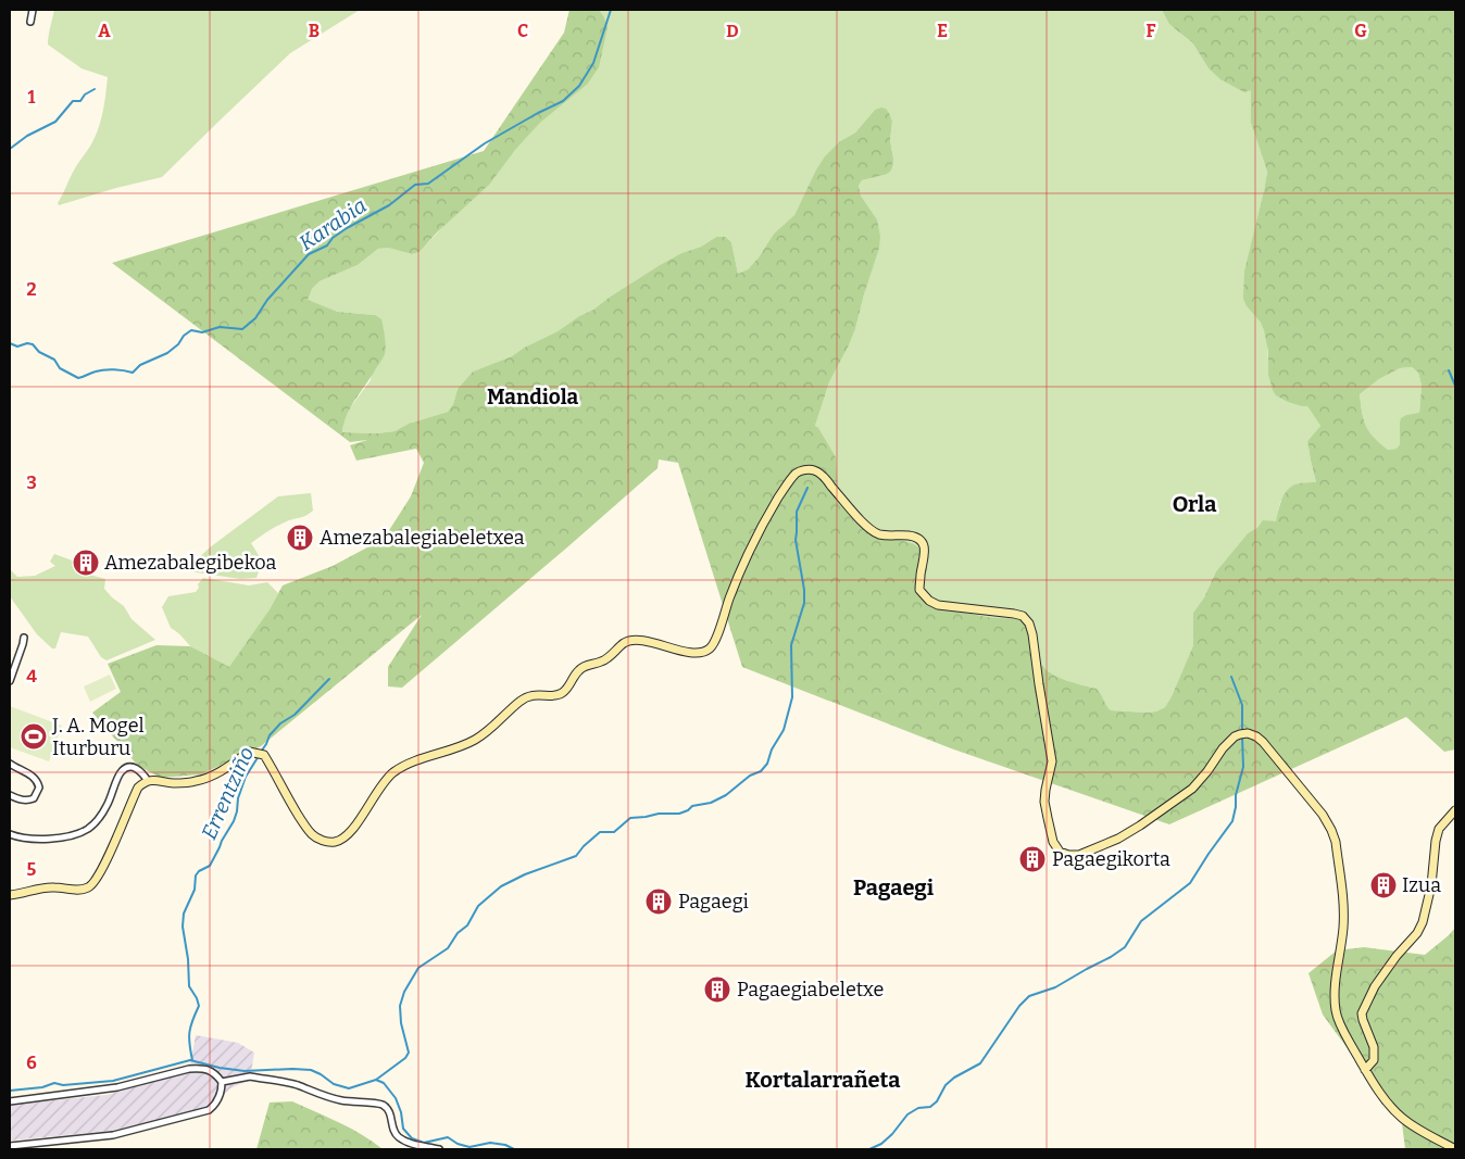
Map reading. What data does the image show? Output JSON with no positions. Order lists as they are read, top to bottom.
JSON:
{
  "districts": [
    "Mandiola",
    "Orla",
    "Pagaegi",
    "Kortalarrañeta"
  ],
  "water": ["Karabia", "Errentziño"],
  "places": {
    "building": [
      "Amezabalegiabeletxea",
      "Amezabalegibekoa",
      "Pagaegikorta",
      "Izua",
      "Pagaegi",
      "Pagaegiabeletxe"
    ],
    "sports": ["J. A. Mogel Iturburu"]
  },
  "grid": {
    "columns": [
      "A",
      "B",
      "C",
      "D",
      "E",
      "F",
      "G"
    ],
    "rows": [
      "1",
      "2",
      "3",
      "4",
      "5",
      "6"
    ]
  }
}
